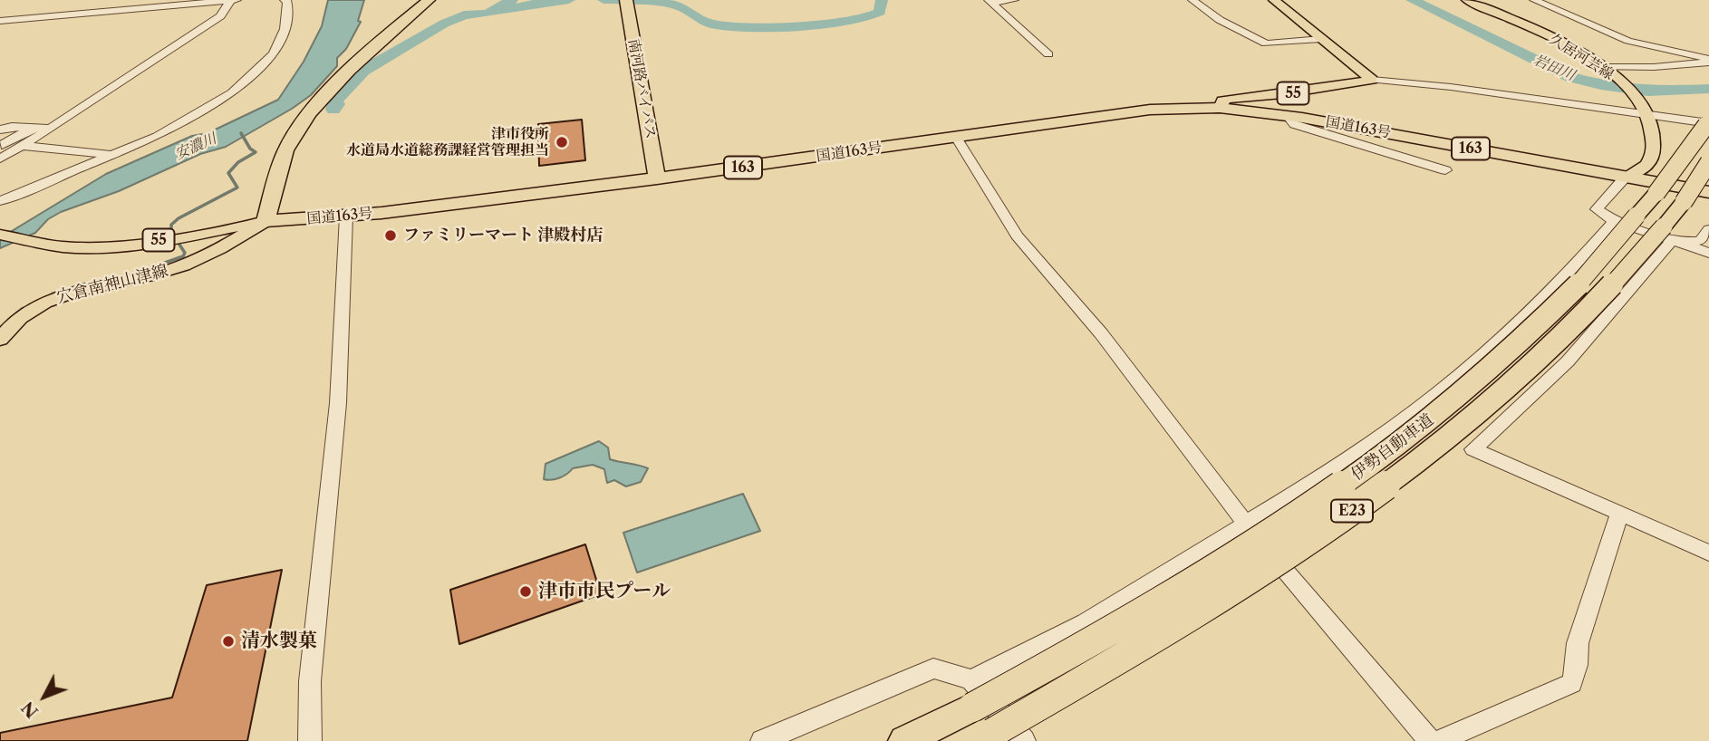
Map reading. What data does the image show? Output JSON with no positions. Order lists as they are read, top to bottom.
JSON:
{
  "streets": {
    "highway": [
      "南河路バイパス",
      "国道163号",
      "163",
      "伊勢自動車道",
      "E23"
    ],
    "main road": ["久居河芸線", "55", "穴倉南神山津線"]
  },
  "crossings": [
    ["久居河芸線", "国道163号"],
    ["南河路バイパス", "国道163号"],
    ["55", "国道163号"],
    ["55", "穴倉南神山津線"],
    ["国道163号", "穴倉南神山津線"]
  ],
  "water": ["岩田川", "安濃川"],
  "places": [
    "津市役所 水道局水道総務課経営管理担当",
    "ファミリーマート 津殿村店",
    "津市市民プール",
    "清水製菓"
  ],
  "north": "bottom left"
}
